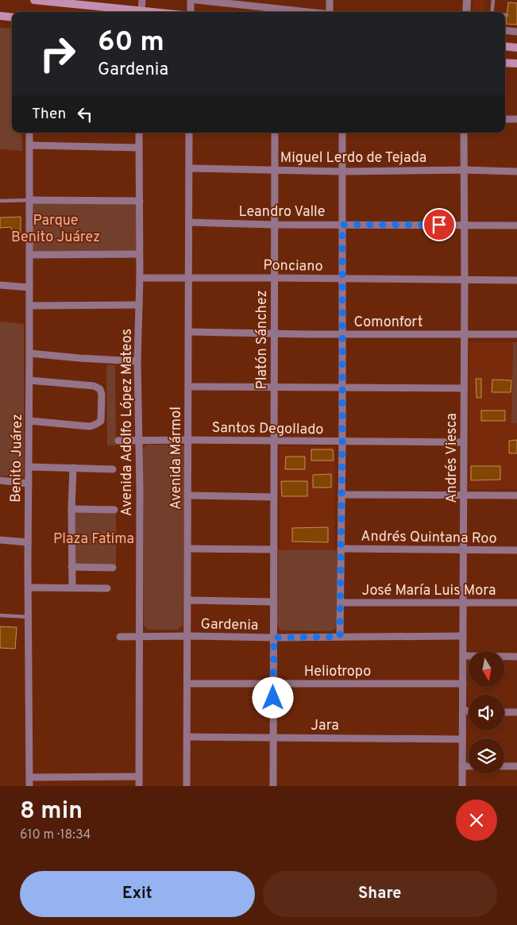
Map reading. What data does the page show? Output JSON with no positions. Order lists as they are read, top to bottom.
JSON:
{
  "streets": {
    "street": [
      "Miguel Lerdo de Tejada",
      "Leandro Valle",
      "Ponciano",
      "Comonfort",
      "Platón Sánchez",
      "Avenida Adolfo López Mateos",
      "Santos Degollado",
      "Benito Juárez",
      "Avenida Mármol",
      "Andrés Viesca",
      "Andrés Quintana Roo",
      "José María Luis Mora",
      "Gardenia",
      "Heliotropo",
      "Jara"
    ]
  },
  "crossings": [
    ["Miguel Lerdo de Tejada", "Platón Sánchez"],
    ["Miguel Lerdo de Tejada", "Avenida Mármol"],
    ["Miguel Lerdo de Tejada", "Andrés Viesca"],
    ["Leandro Valle", "Platón Sánchez"],
    ["Leandro Valle", "Avenida Mármol"],
    ["Leandro Valle", "Andrés Viesca"],
    ["Ponciano", "Platón Sánchez"],
    ["Ponciano", "Avenida Adolfo López Mateos"],
    ["Ponciano", "Avenida Mármol"],
    ["Ponciano", "Andrés Viesca"],
    ["Comonfort", "Platón Sánchez"],
    ["Comonfort", "Avenida Mármol"],
    ["Comonfort", "Andrés Viesca"],
    ["Platón Sánchez", "Santos Degollado"],
    ["Platón Sánchez", "Gardenia"],
    ["Platón Sánchez", "Heliotropo"],
    ["Platón Sánchez", "Jara"],
    ["Avenida Adolfo López Mateos", "Santos Degollado"],
    ["Avenida Adolfo López Mateos", "Gardenia"],
    ["Santos Degollado", "Avenida Mármol"],
    ["Santos Degollado", "Andrés Viesca"],
    ["Avenida Mármol", "Gardenia"],
    ["Avenida Mármol", "Heliotropo"],
    ["Avenida Mármol", "Jara"],
    ["Andrés Viesca", "Andrés Quintana Roo"],
    ["Andrés Viesca", "José María Luis Mora"],
    ["Andrés Viesca", "Gardenia"],
    ["Andrés Viesca", "Heliotropo"],
    ["Andrés Viesca", "Jara"]
  ],
  "parks": ["Parque Benito Juárez", "Plaza Fatima"],
  "north": "bottom",
  "page": {
    "turn": ["60 m", "Gardenia"],
    "then": "Then",
    "heading": ["8 min", "610 m · 18:34"],
    "buttons": ["Exit", "Share"]
  }
}
